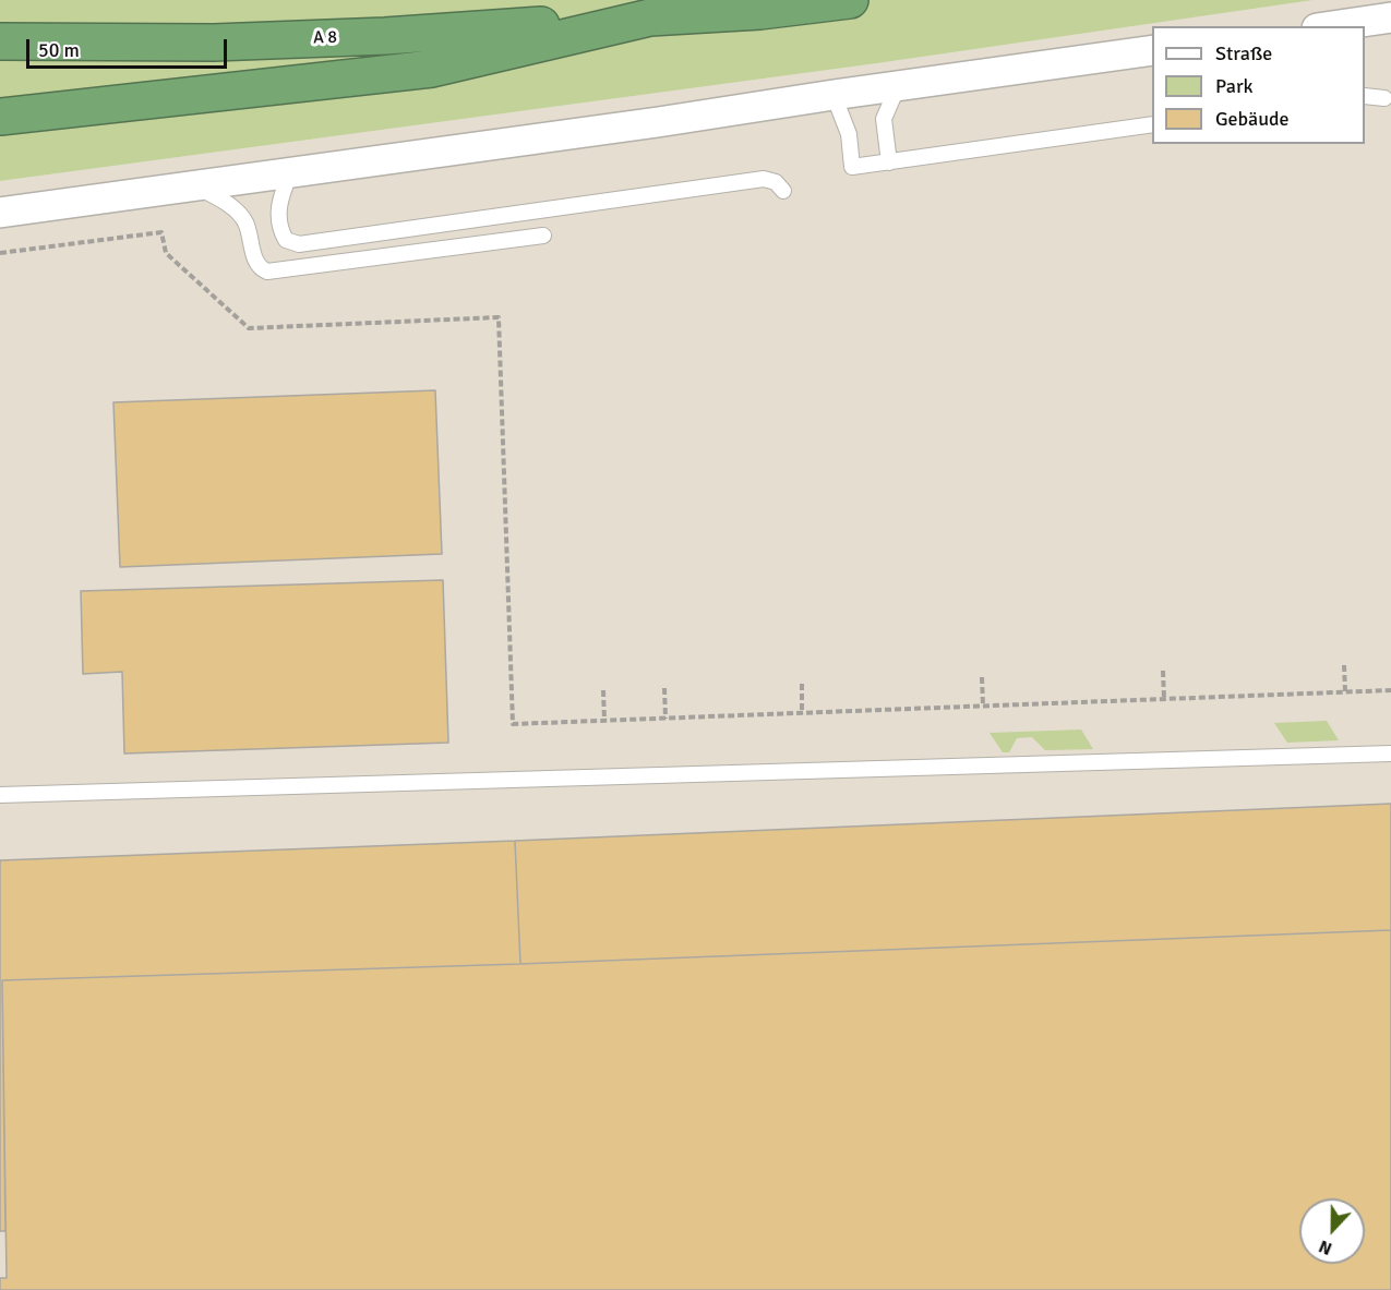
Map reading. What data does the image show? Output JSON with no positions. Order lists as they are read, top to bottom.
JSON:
{
  "streets": {
    "highway": ["A 8"]
  },
  "legend": ["Straße", "Park", "Gebäude"],
  "scale_bar": "50 m",
  "north": "bottom"
}
